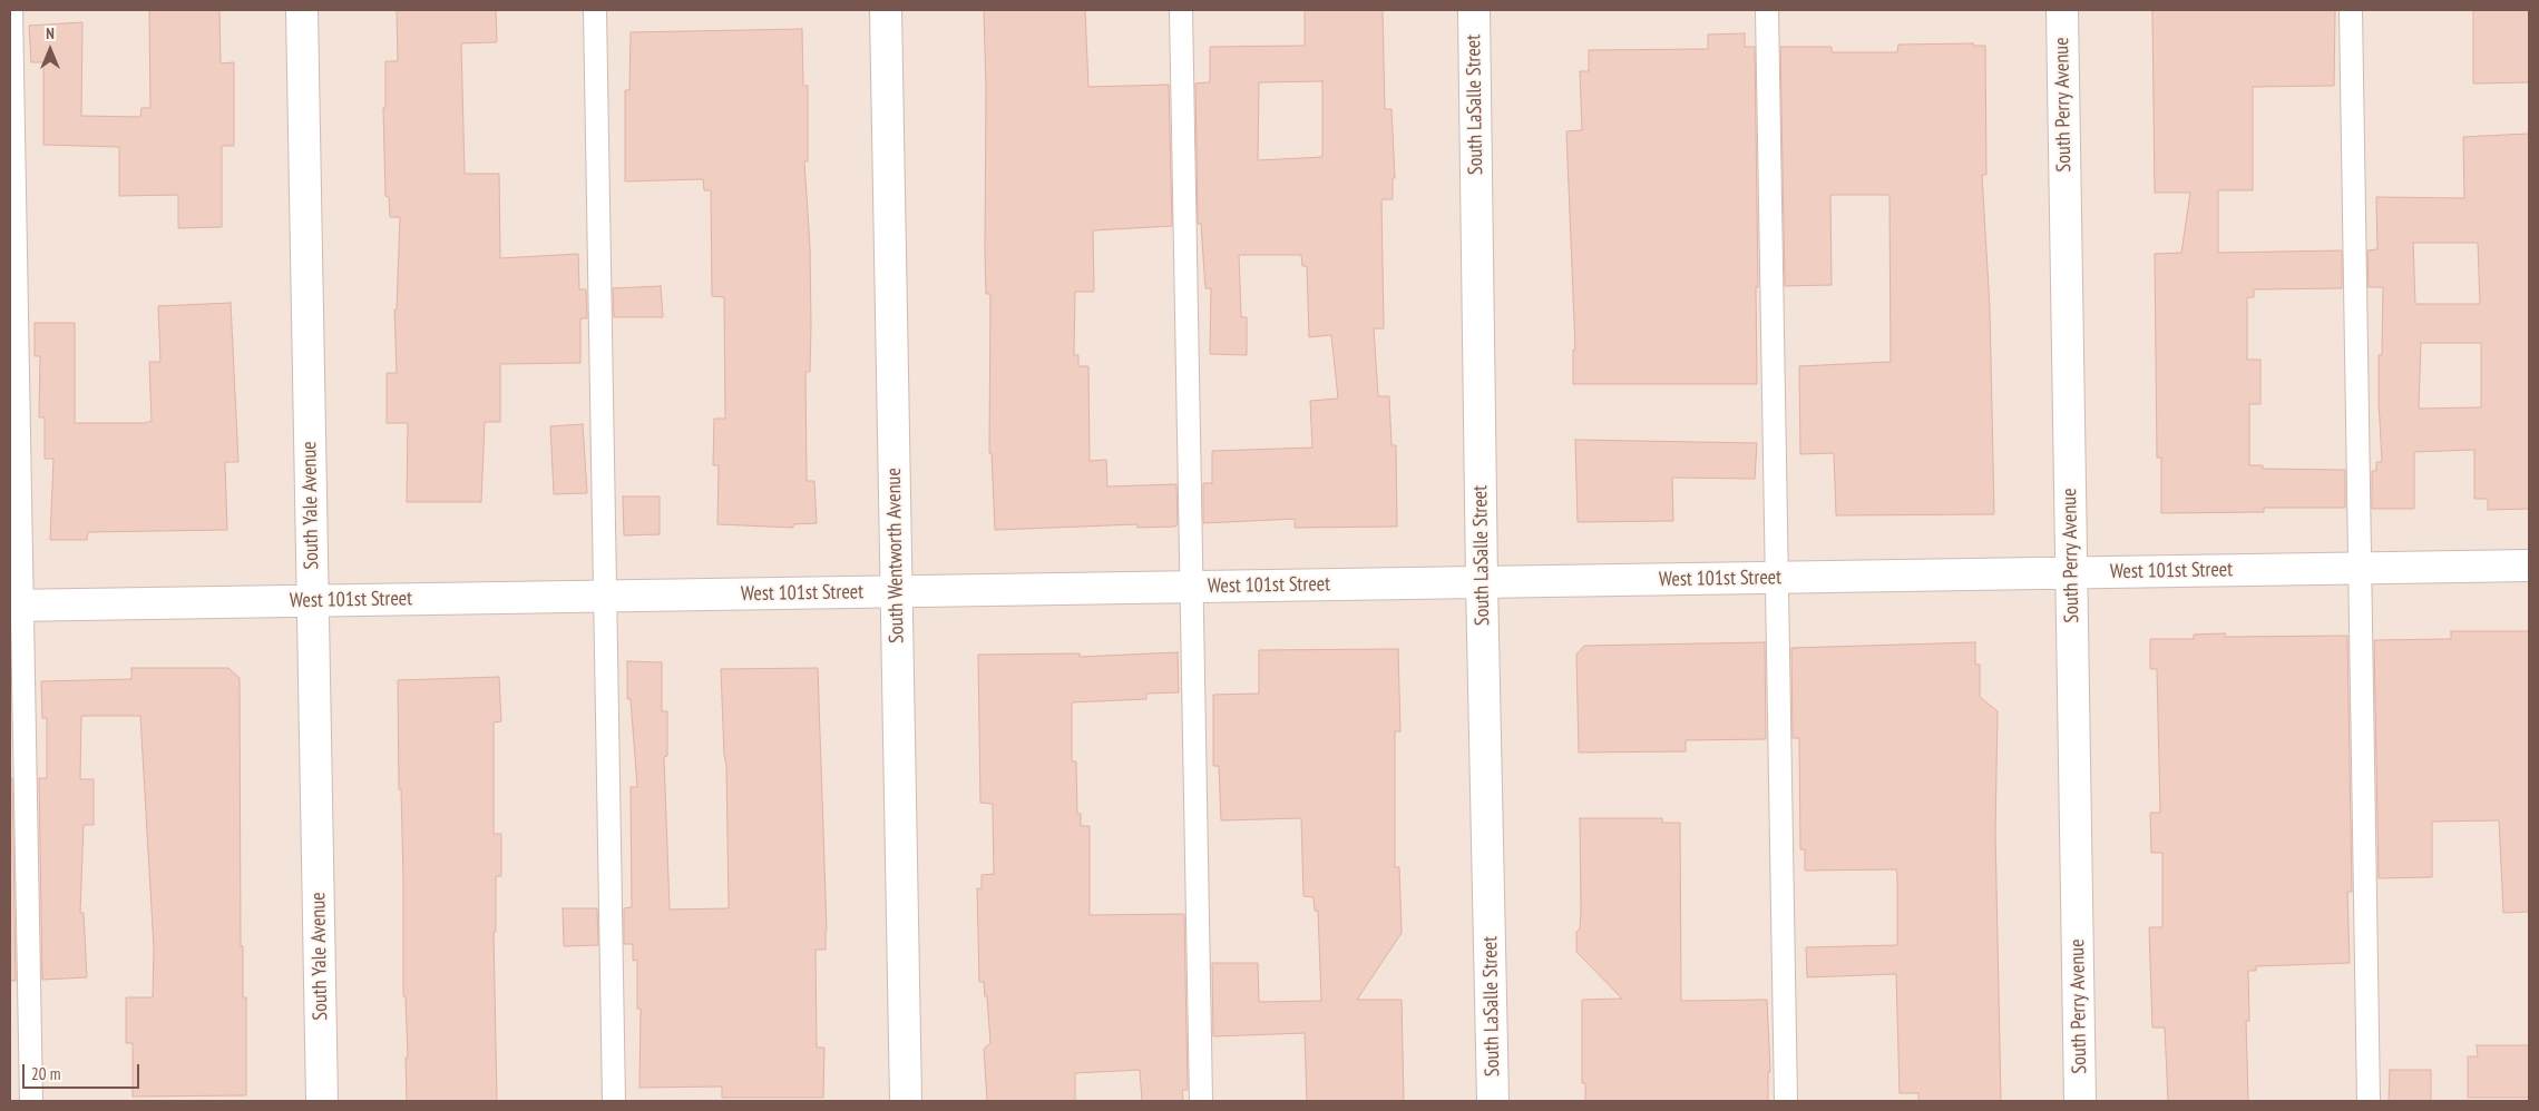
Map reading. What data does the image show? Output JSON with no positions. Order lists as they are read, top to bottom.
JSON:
{
  "streets": {
    "street": [
      "South LaSalle Street",
      "South Perry Avenue",
      "South Yale Avenue",
      "South Wentworth Avenue",
      "West 101st Street"
    ]
  },
  "crossings": [
    ["South LaSalle Street", "West 101st Street"],
    ["South Perry Avenue", "West 101st Street"],
    ["South Yale Avenue", "West 101st Street"],
    ["South Wentworth Avenue", "West 101st Street"]
  ],
  "scale_bar": "20 m",
  "north": "top"
}
